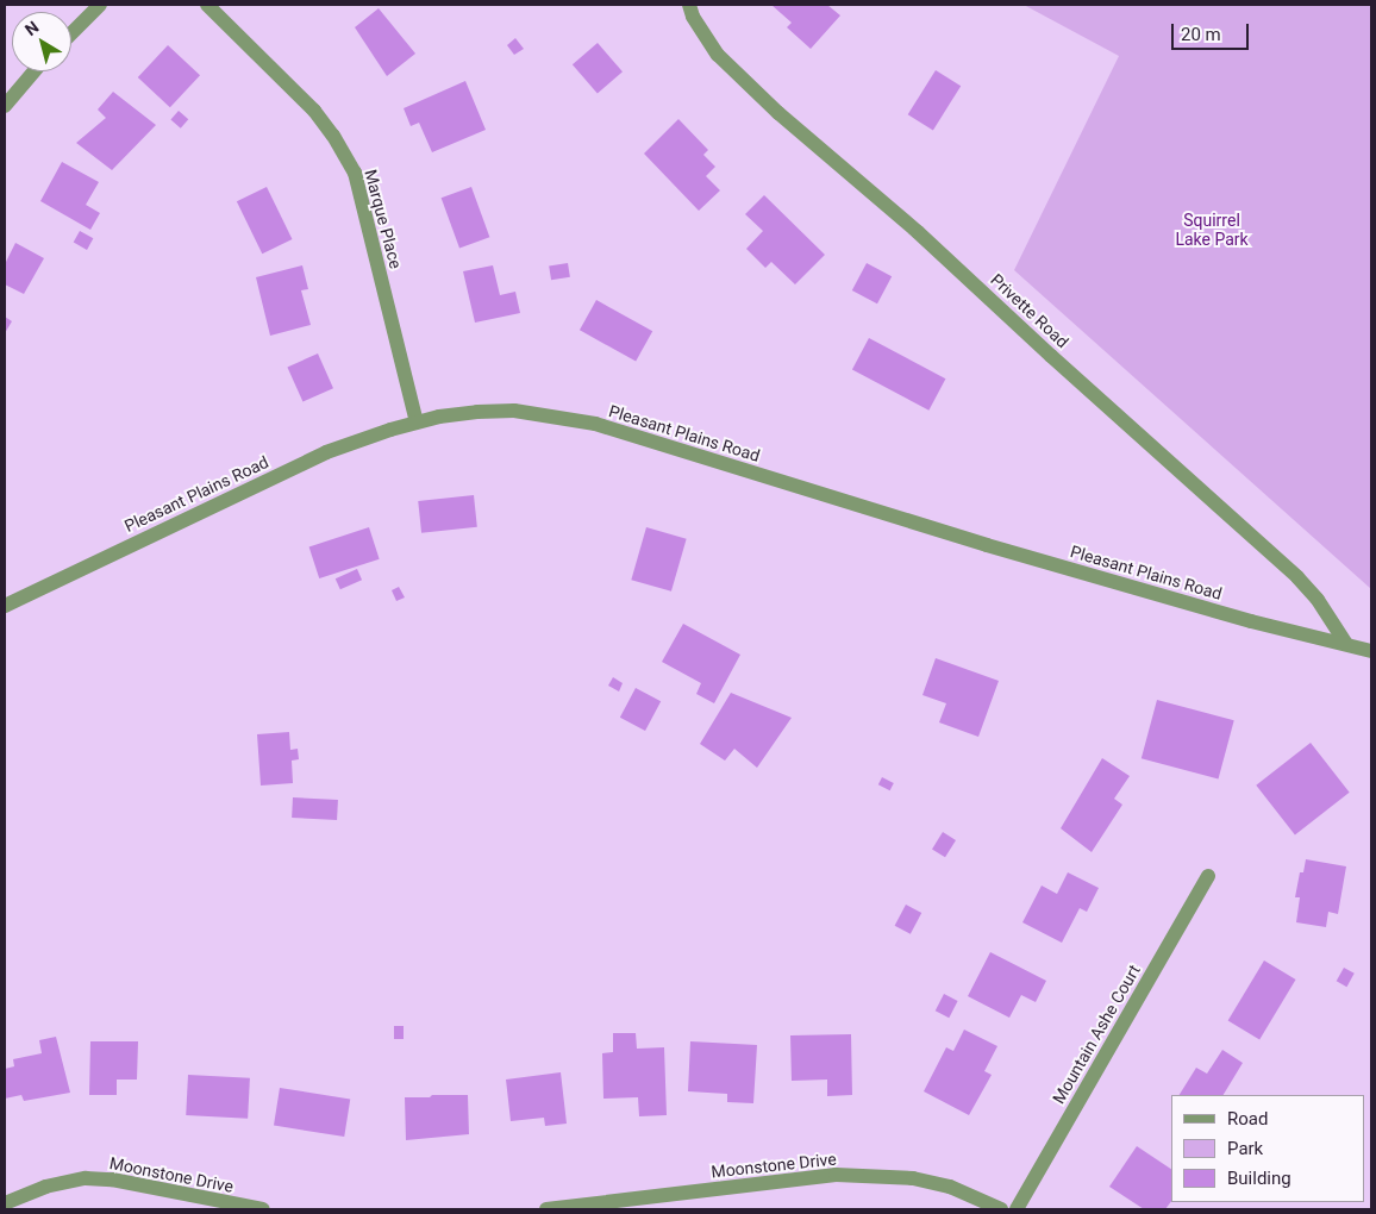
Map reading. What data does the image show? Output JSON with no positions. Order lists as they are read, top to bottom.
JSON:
{
  "streets": {
    "street": [
      "Marque Place",
      "Privette Road",
      "Pleasant Plains Road",
      "Mountain Ashe Court",
      "Moonstone Drive"
    ]
  },
  "crossings": [
    ["Marque Place", "Pleasant Plains Road"],
    ["Privette Road", "Pleasant Plains Road"]
  ],
  "parks": ["Squirrel Lake Park"],
  "legend": ["Road", "Park", "Building"],
  "scale_bar": "20 m",
  "north": "top left"
}
